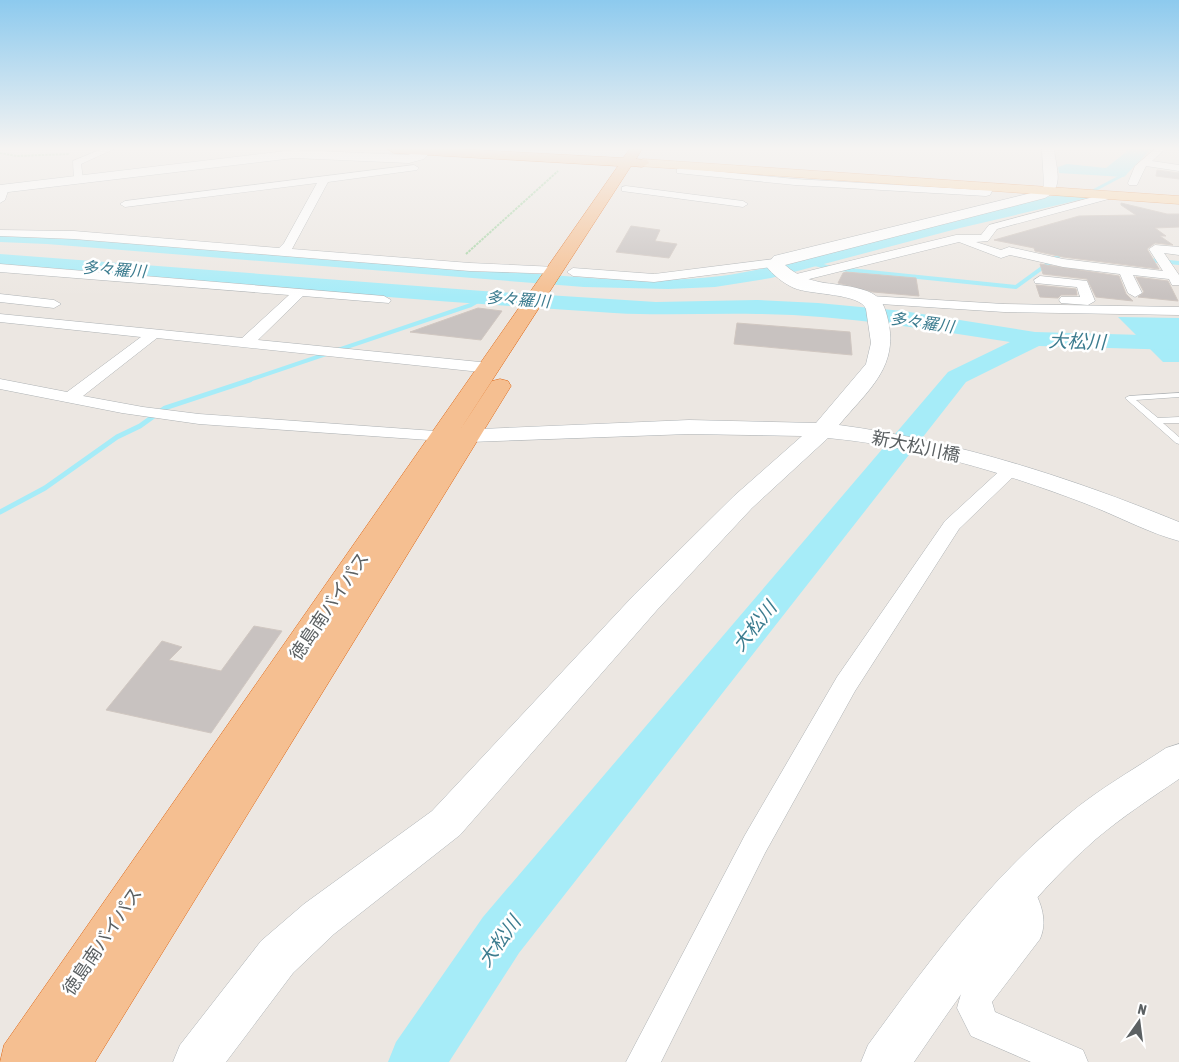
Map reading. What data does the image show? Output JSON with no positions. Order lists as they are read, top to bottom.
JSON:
{
  "streets": {
    "highway": ["徳島南バイパス"],
    "street": ["新大松川橋"]
  },
  "crossings": [
    ["新大松川橋", "徳島南バイパス"]
  ],
  "water": ["多々羅川", "大松川"],
  "north": "top"
}
